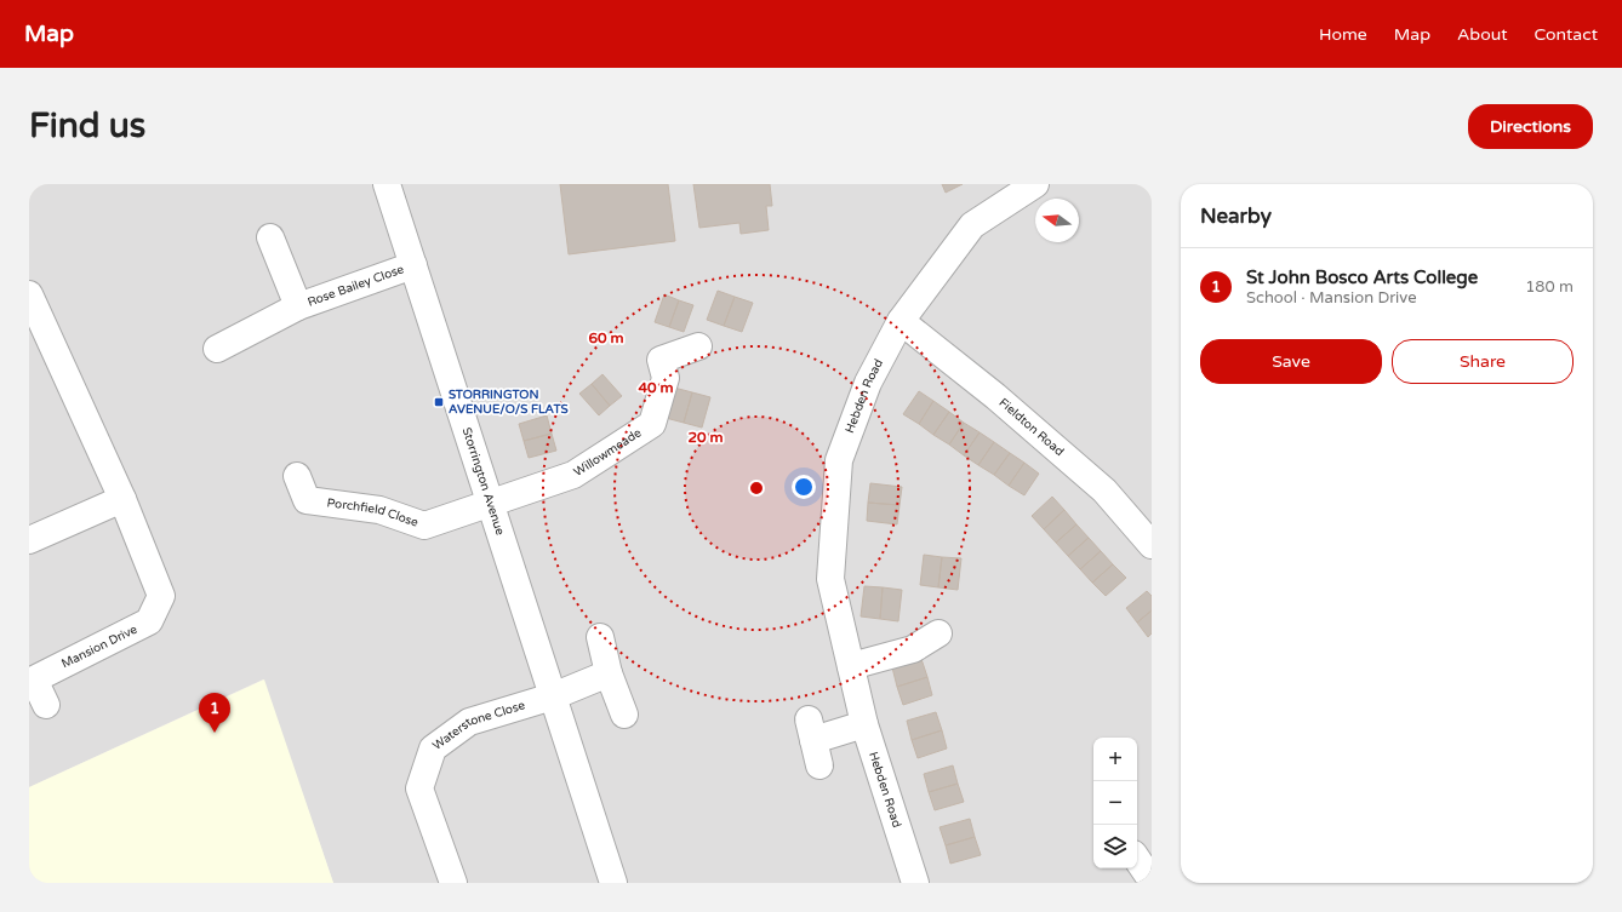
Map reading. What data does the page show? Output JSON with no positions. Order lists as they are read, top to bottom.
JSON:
{
  "streets": {
    "street": [
      "Rose Bailey Close",
      "Hebden Road",
      "Fieldton Road",
      "Willowmeade",
      "Storrington Avenue",
      "Porchfield Close",
      "Mansion Drive",
      "Waterstone Close"
    ]
  },
  "crossings": [
    ["Rose Bailey Close", "Storrington Avenue"],
    ["Hebden Road", "Fieldton Road"],
    ["Willowmeade", "Storrington Avenue"],
    ["Willowmeade", "Porchfield Close"],
    ["Storrington Avenue", "Porchfield Close"],
    ["Storrington Avenue", "Waterstone Close"]
  ],
  "places": {
    "transit": ["STORRINGTON AVENUE/O/S FLATS"]
  },
  "north": "left",
  "page": {
    "header": "Map",
    "nav": [
      "Home",
      "Map",
      "About",
      "Contact"
    ],
    "buttons": [
      "Directions",
      ["Save", "Share"]
    ],
    "title": "Find us",
    "heading": "Nearby",
    "list": [
      {
        "mark": "1",
        "name": "St John Bosco Arts College",
        "note": "School · Mansion Drive",
        "value": "180 m"
      }
    ],
    "pins": "1",
    "map_buttons": ["+", "−"]
  },
  "rings": ["60 m", "40 m", "20 m"]
}
